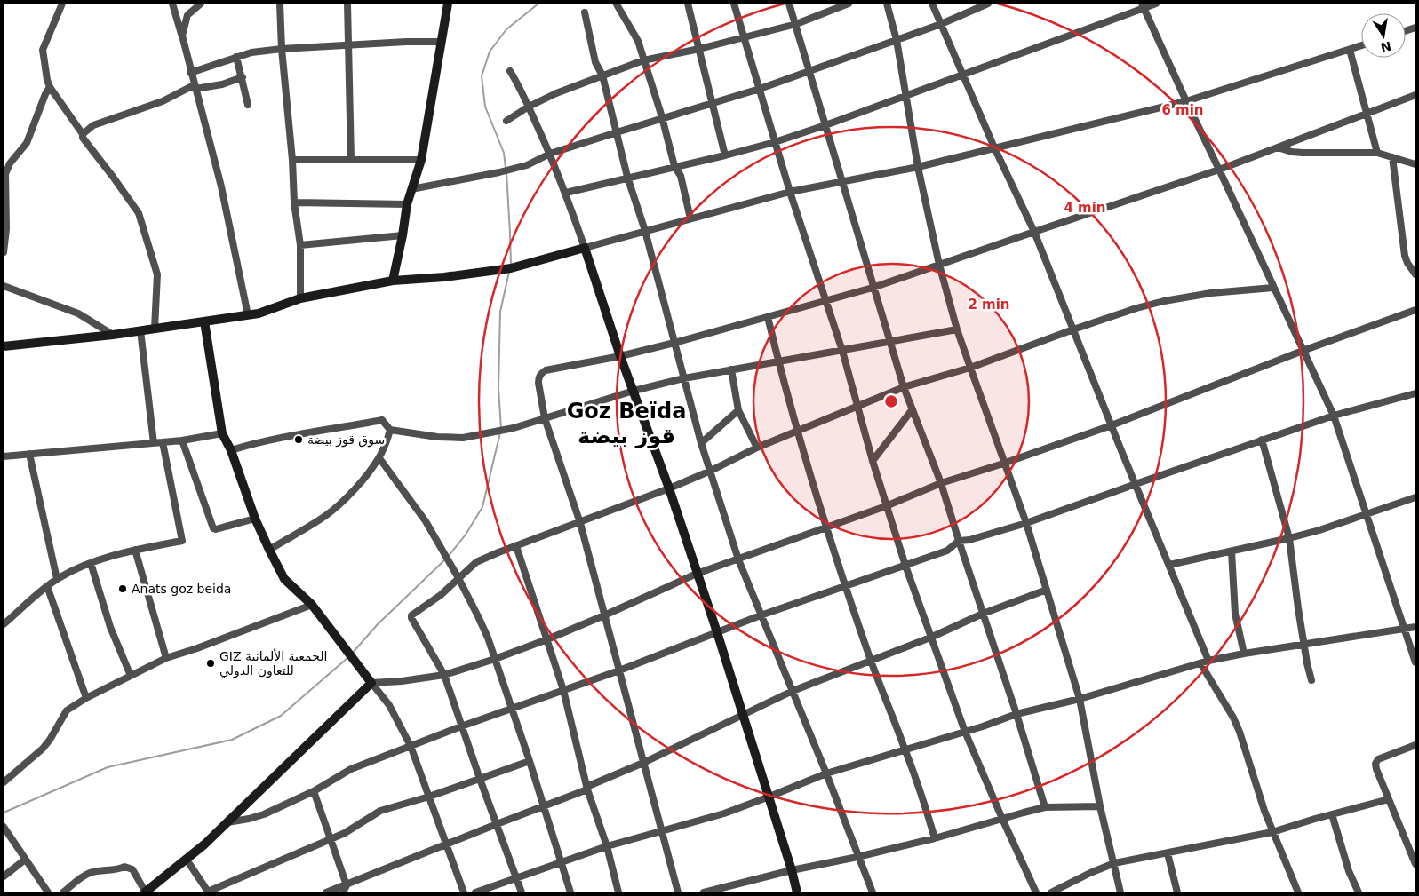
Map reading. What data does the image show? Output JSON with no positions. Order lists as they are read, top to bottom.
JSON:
{
  "districts": ["Goz Beïda قوز بيضة"],
  "places": ["سوق قوز بيضة", "Anats goz beida", "GIZ الجمعية الألمانية للتعاون الدولي"],
  "north": "bottom",
  "rings": ["6 min", "4 min", "2 min"]
}
